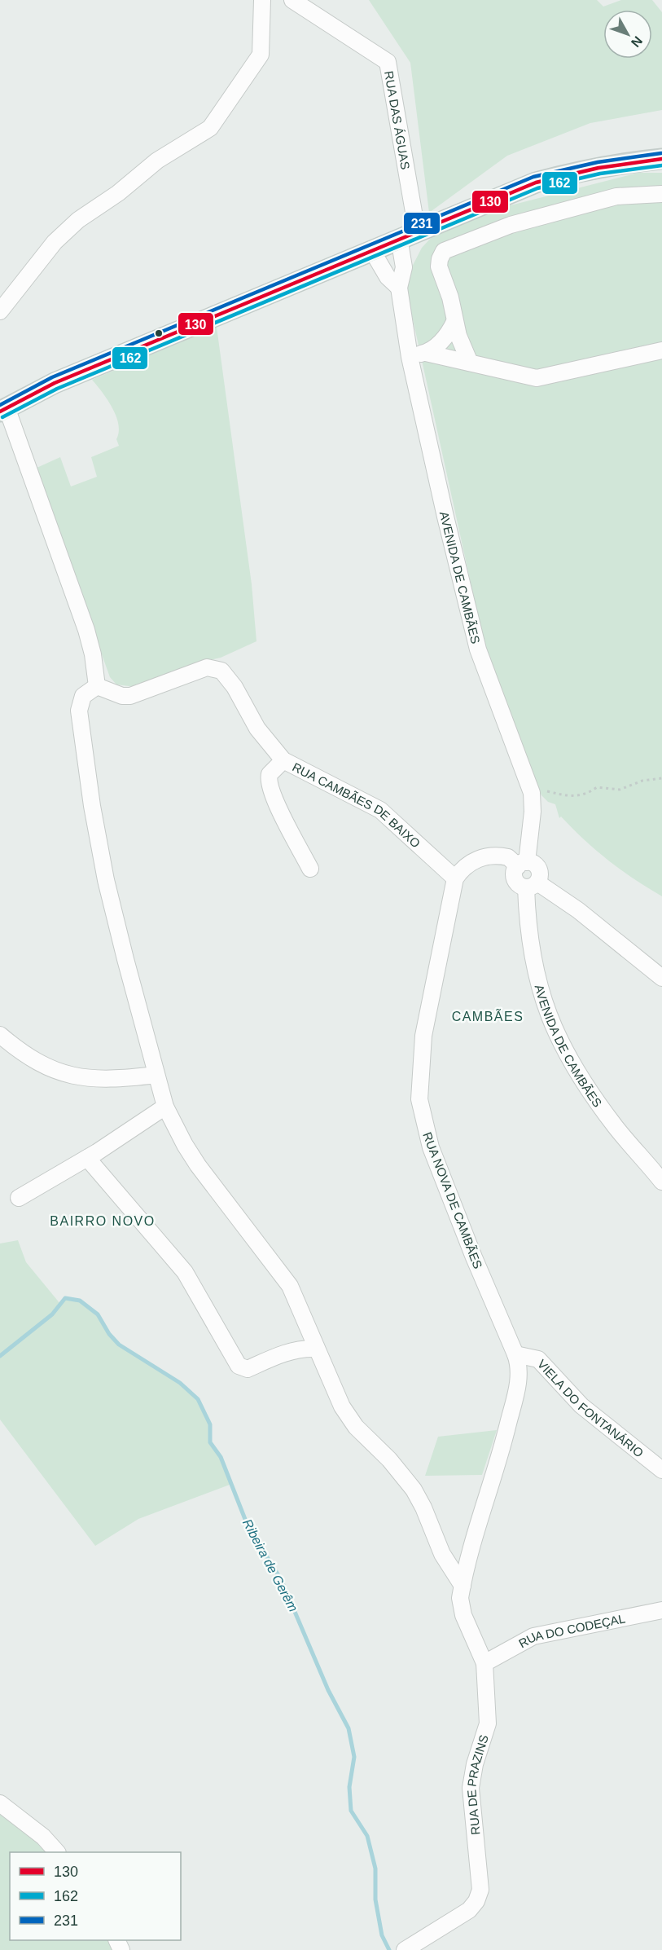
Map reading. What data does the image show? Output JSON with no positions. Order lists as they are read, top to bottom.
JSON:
{
  "streets": {
    "street": [
      "RUA DAS ÁGUAS",
      "AVENIDA DE CAMBÃES",
      "RUA CAMBÃES DE BAIXO",
      "RUA NOVA DE CAMBÃES",
      "VIELA DO FONTANÁRIO",
      "RUA DO CODEÇAL",
      "RUA DE PRAZINS"
    ]
  },
  "crossings": [
    ["RUA CAMBÃES DE BAIXO", "RUA NOVA DE CAMBÃES"],
    ["RUA NOVA DE CAMBÃES", "VIELA DO FONTANÁRIO"],
    ["RUA NOVA DE CAMBÃES", "RUA DE PRAZINS"],
    ["RUA DO CODEÇAL", "RUA DE PRAZINS"]
  ],
  "districts": ["CAMBÃES", "BAIRRO NOVO"],
  "water": ["Ribeira de Gerêm"],
  "lines": ["transit line 231", "transit line 130", "transit line 162"],
  "legend": ["130", "162", "231"],
  "north": "bottom right"
}
